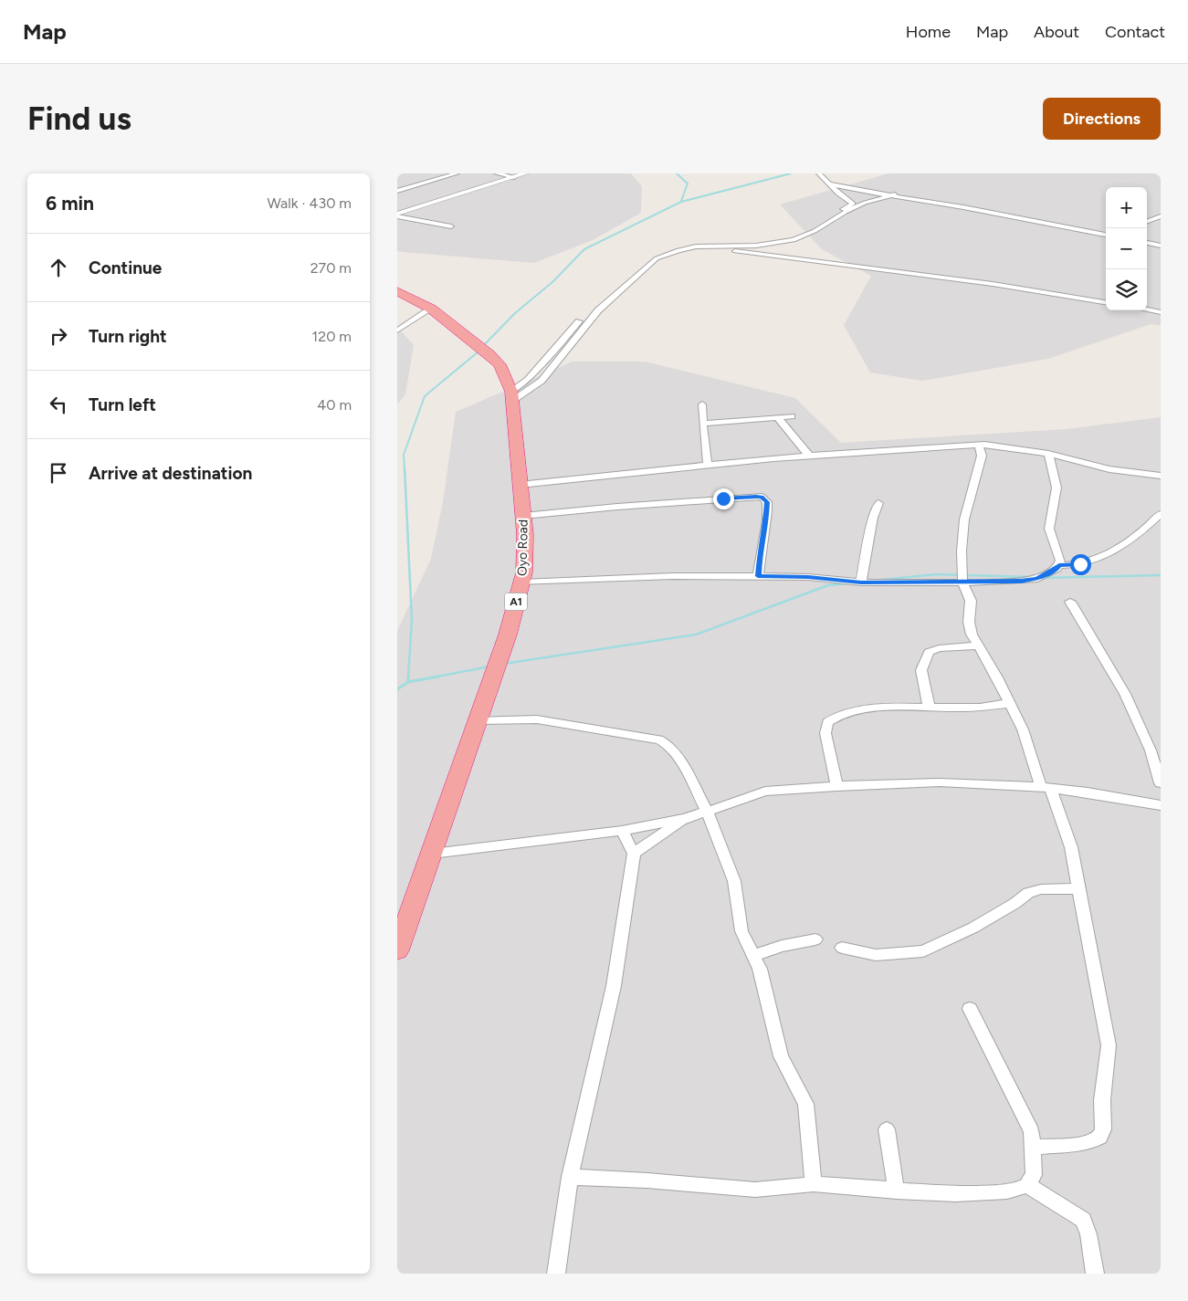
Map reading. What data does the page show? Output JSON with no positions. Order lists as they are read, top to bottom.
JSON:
{
  "streets": {
    "highway": ["Oyo Road", "A1"]
  },
  "page": {
    "header": "Map",
    "nav": [
      "Home",
      "Map",
      "About",
      "Contact"
    ],
    "buttons": "Directions",
    "title": "Find us",
    "heading": ["6 min", "Walk · 430 m"],
    "map_buttons": ["+", "−"],
    "list": [
      ["Continue", "270 m"],
      ["Turn right", "120 m"],
      ["Turn left", "40 m"],
      "Arrive at destination"
    ]
  }
}
